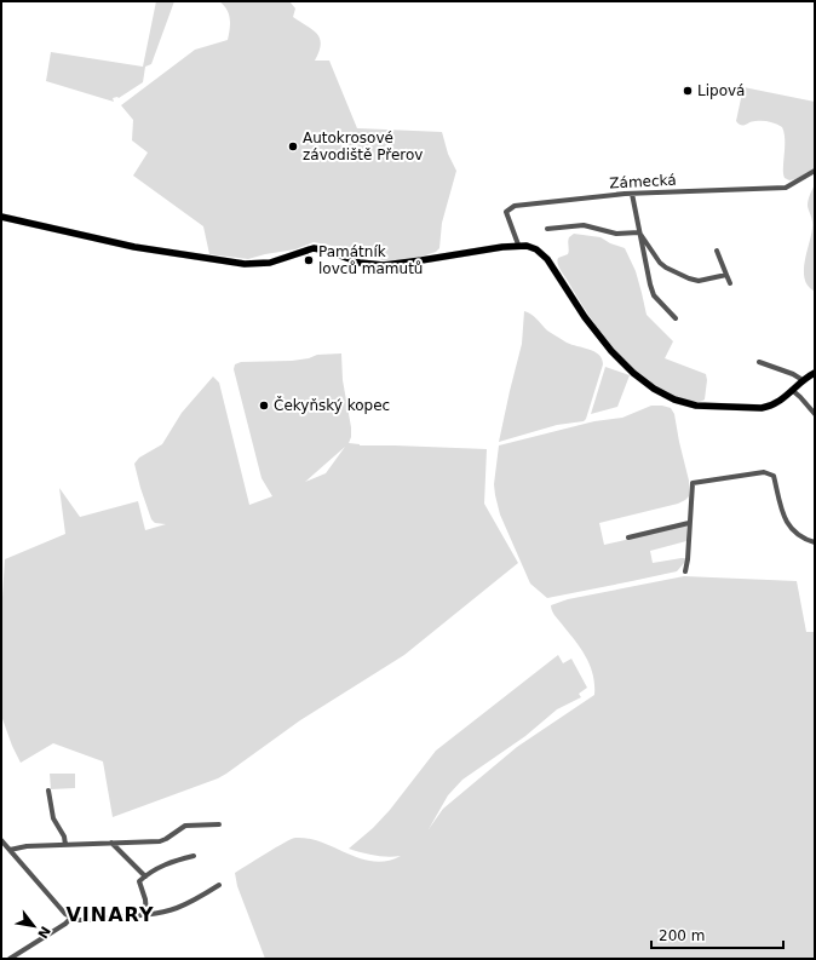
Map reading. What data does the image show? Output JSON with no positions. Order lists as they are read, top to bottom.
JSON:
{
  "streets": {
    "street": ["Zámecká"]
  },
  "districts": ["VINARY"],
  "places": [
    "Lipová",
    "Autokrosové závodiště Přerov",
    "Památník lovců mamutů",
    "Čekyňský kopec"
  ],
  "scale_bar": "200 m",
  "north": "bottom right"
}
